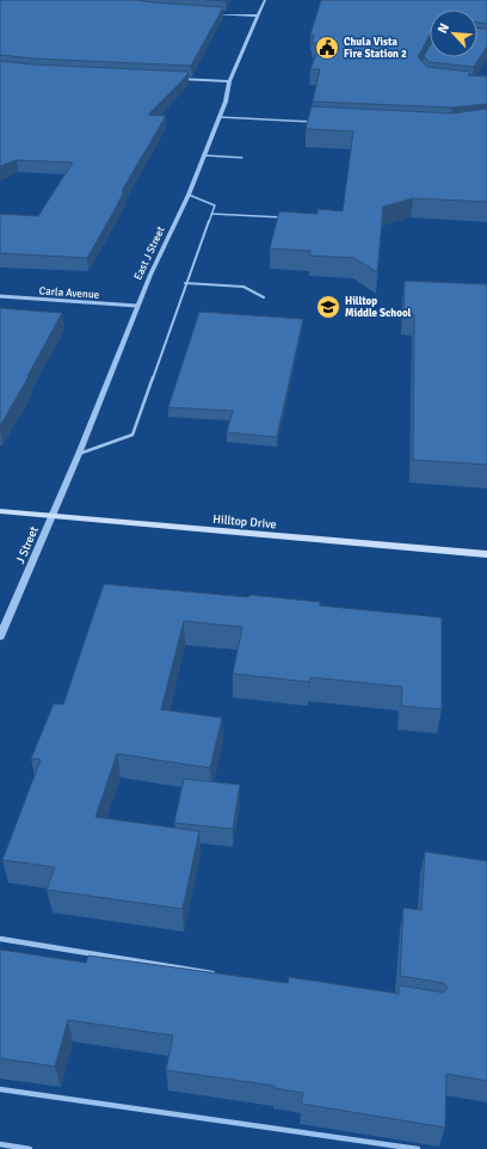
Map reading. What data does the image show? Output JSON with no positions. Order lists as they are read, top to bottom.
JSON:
{
  "streets": {
    "main road": ["Hilltop Drive"],
    "street": ["East J Street", "Carla Avenue", "J Street"]
  },
  "crossings": [
    ["East J Street", "Carla Avenue"],
    ["East J Street", "Hilltop Drive"],
    ["East J Street", "J Street"],
    ["Hilltop Drive", "J Street"]
  ],
  "places": {
    "public building": ["Chula Vista Fire Station 2"],
    "school or university": ["Hilltop Middle School"]
  },
  "north": "top left"
}
